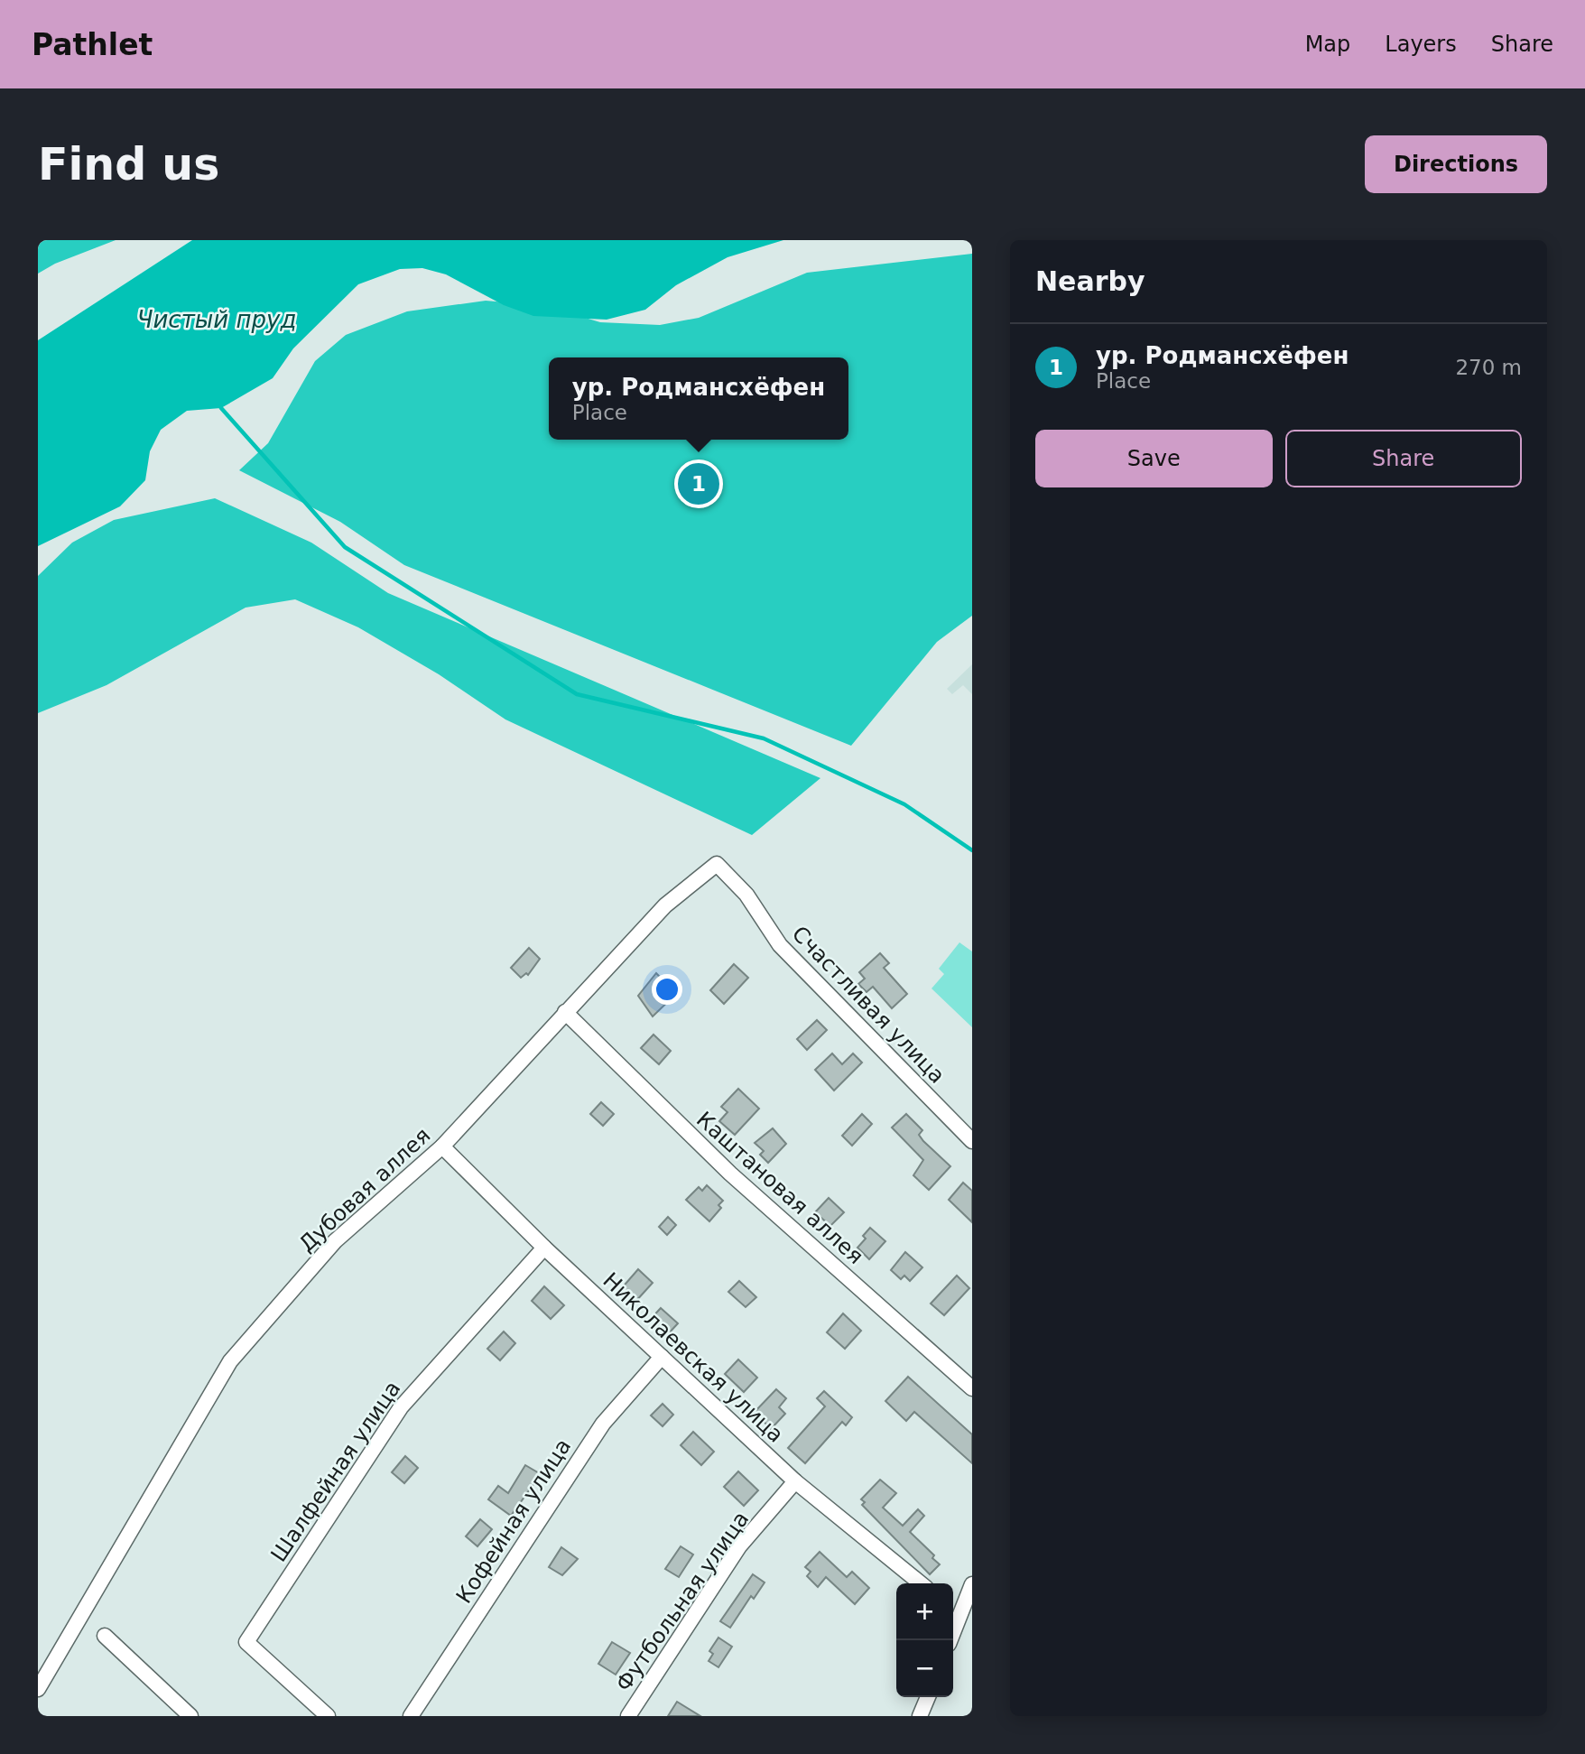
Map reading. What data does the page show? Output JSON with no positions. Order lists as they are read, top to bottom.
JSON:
{
  "streets": {
    "street": [
      "Счастливая улица",
      "Каштановая аллея",
      "Дубовая аллея",
      "Николаевская улица",
      "Шалфейная улица",
      "Кофейная улица",
      "Футбольная улица"
    ]
  },
  "crossings": [
    ["Счастливая улица", "Дубовая аллея"],
    ["Каштановая аллея", "Дубовая аллея"],
    ["Дубовая аллея", "Николаевская улица"],
    ["Николаевская улица", "Шалфейная улица"],
    ["Николаевская улица", "Кофейная улица"],
    ["Николаевская улица", "Футбольная улица"]
  ],
  "water": ["Чистый пруд"],
  "page": {
    "header": "Pathlet",
    "nav": ["Map", "Layers", "Share"],
    "buttons": [
      "Directions",
      ["Save", "Share"]
    ],
    "title": "Find us",
    "heading": "Nearby",
    "list": [
      {
        "mark": "1",
        "name": "ур. Родмансхёфен",
        "note": "Place",
        "value": "270 m"
      }
    ],
    "popup": ["ур. Родмансхёфен", "Place"],
    "pins": "1",
    "map_buttons": ["+", "−"]
  }
}
